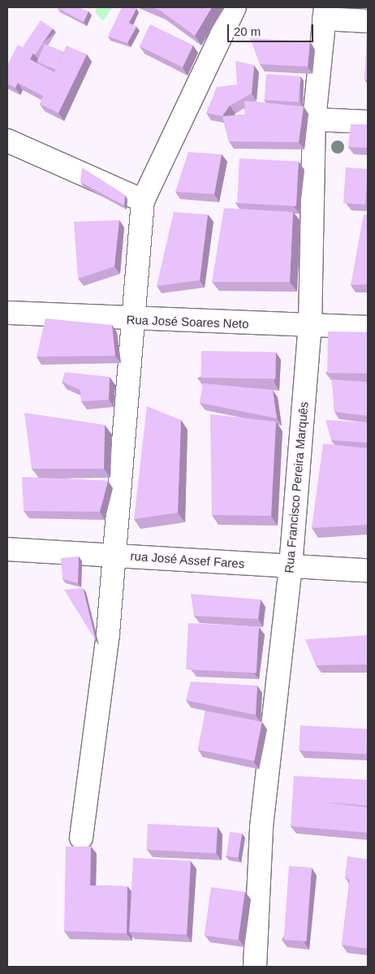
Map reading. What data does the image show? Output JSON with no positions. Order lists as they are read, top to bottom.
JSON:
{
  "streets": {
    "street": ["Rua José Soares Neto", "Rua Francisco Pereira Marquês", "rua José Assef Fares"]
  },
  "crossings": [
    ["Rua José Soares Neto", "Rua Francisco Pereira Marquês"],
    ["Rua Francisco Pereira Marquês", "rua José Assef Fares"]
  ],
  "scale_bar": "20 m"
}
